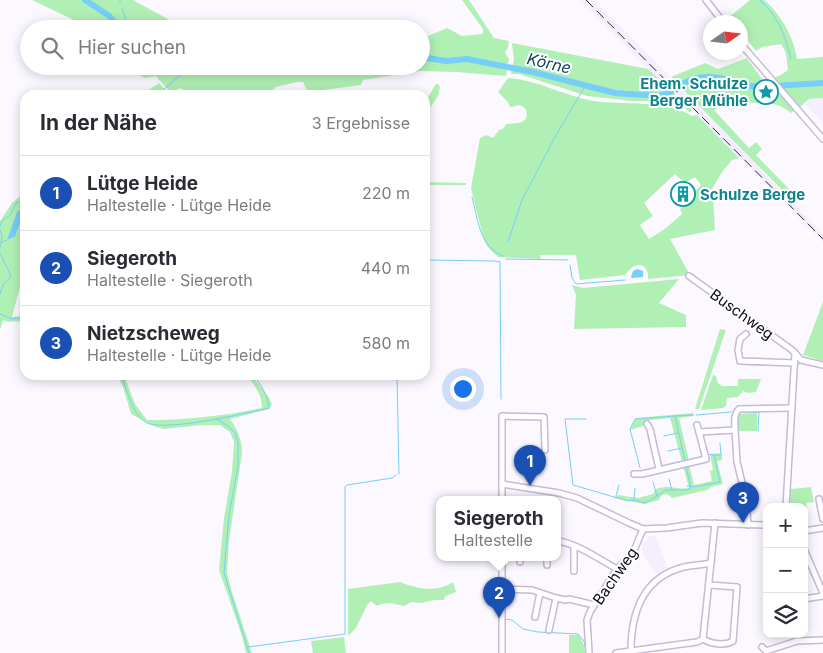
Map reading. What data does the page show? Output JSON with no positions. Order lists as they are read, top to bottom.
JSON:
{
  "streets": {
    "street": ["Buschweg", "Bachweg"]
  },
  "water": ["Körne"],
  "places": {
    "place": ["Ehem. Schulze Berger Mühle"],
    "building": ["Schulze Berge"]
  },
  "north": "right",
  "page": {
    "search": "Hier suchen",
    "heading": ["In der Nähe", "3 Ergebnisse"],
    "list": [
      {
        "mark": "1",
        "name": "Lütge Heide",
        "note": "Haltestelle · Lütge Heide",
        "value": "220 m"
      },
      {
        "mark": "2",
        "name": "Siegeroth",
        "note": "Haltestelle · Siegeroth",
        "value": "440 m"
      },
      {
        "mark": "3",
        "name": "Nietzscheweg",
        "note": "Haltestelle · Lütge Heide",
        "value": "580 m"
      }
    ],
    "pins": ["1", "3", "2"],
    "popup": ["Siegeroth", "Haltestelle"],
    "map_buttons": ["+", "−"]
  }
}
